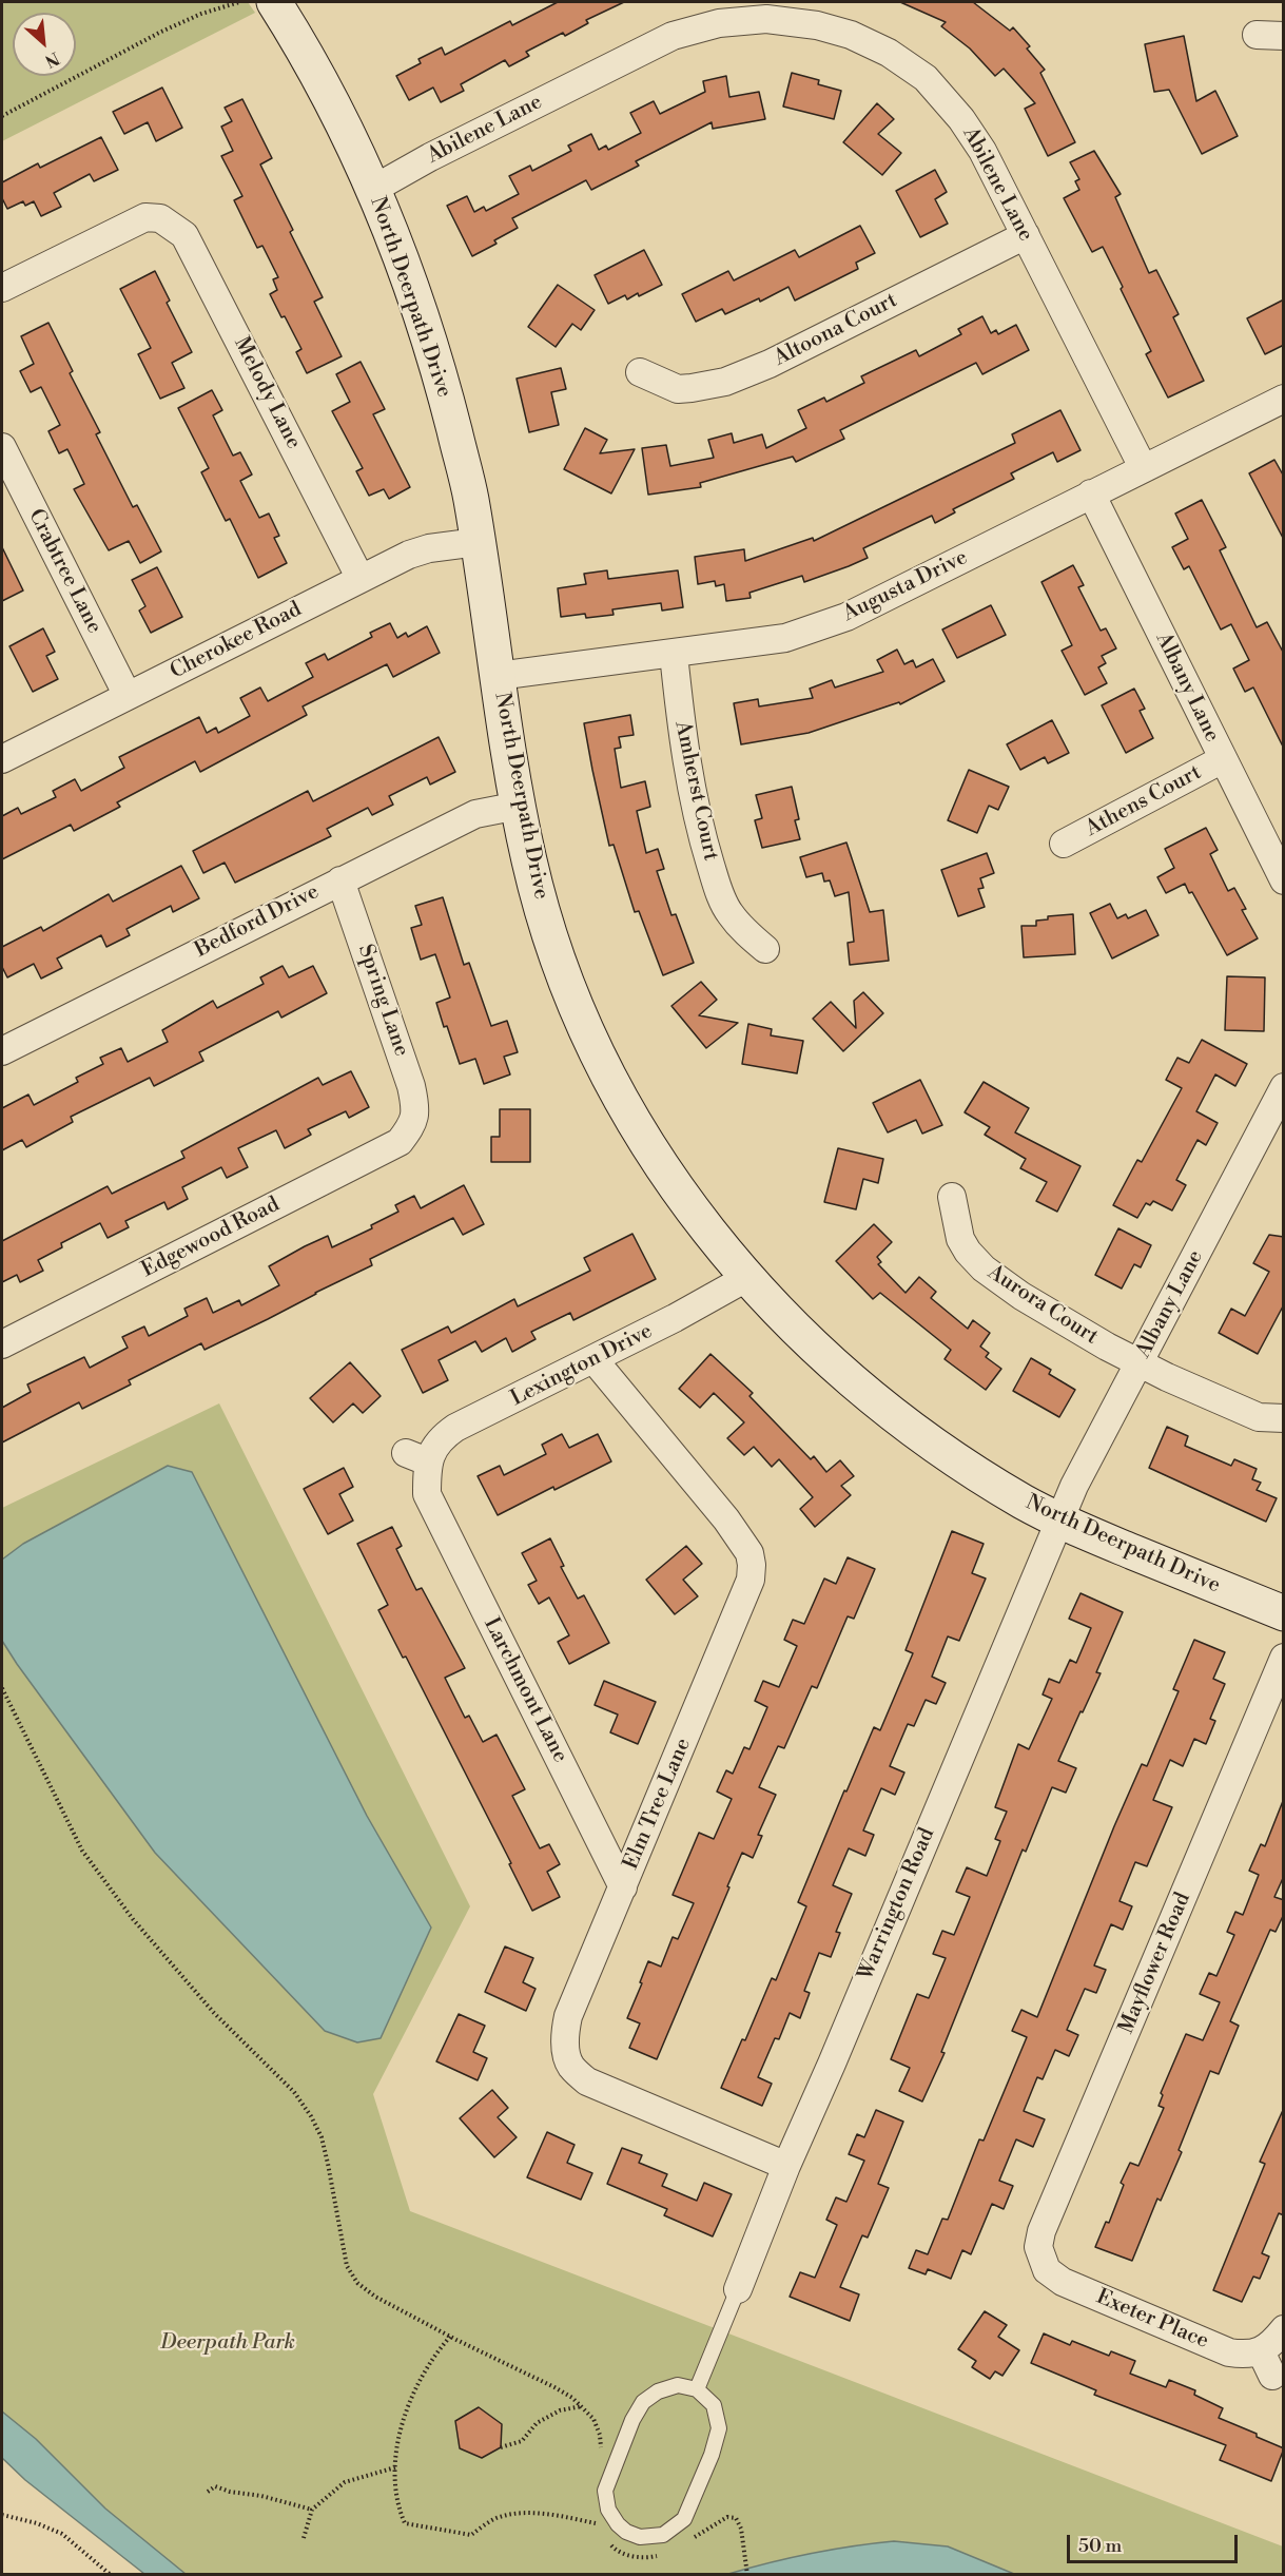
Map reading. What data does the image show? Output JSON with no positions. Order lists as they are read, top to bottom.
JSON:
{
  "streets": {
    "street": [
      "Abilene Lane",
      "North Deerpath Drive",
      "Altoona Court",
      "Melody Lane",
      "Crabtree Lane",
      "Augusta Drive",
      "Cherokee Road",
      "Albany Lane",
      "Amherst Court",
      "Athens Court",
      "Bedford Drive",
      "Spring Lane",
      "Edgewood Road",
      "Aurora Court",
      "Lexington Drive",
      "Larchmont Lane",
      "Elm Tree Lane",
      "Warrington Road",
      "Mayflower Road",
      "Exeter Place"
    ]
  },
  "crossings": [
    ["Abilene Lane", "North Deerpath Drive"],
    ["Abilene Lane", "Altoona Court"],
    ["Abilene Lane", "Augusta Drive"],
    ["North Deerpath Drive", "Augusta Drive"],
    ["North Deerpath Drive", "Cherokee Road"],
    ["North Deerpath Drive", "Albany Lane"],
    ["North Deerpath Drive", "Bedford Drive"],
    ["North Deerpath Drive", "Lexington Drive"],
    ["North Deerpath Drive", "Warrington Road"],
    ["Melody Lane", "Cherokee Road"],
    ["Crabtree Lane", "Cherokee Road"],
    ["Augusta Drive", "Albany Lane"],
    ["Augusta Drive", "Amherst Court"],
    ["Albany Lane", "Athens Court"],
    ["Albany Lane", "Aurora Court"],
    ["Albany Lane", "Warrington Road"],
    ["Bedford Drive", "Spring Lane"],
    ["Spring Lane", "Edgewood Road"],
    ["Lexington Drive", "Larchmont Lane"],
    ["Lexington Drive", "Elm Tree Lane"],
    ["Larchmont Lane", "Elm Tree Lane"],
    ["Elm Tree Lane", "Warrington Road"],
    ["Mayflower Road", "Exeter Place"]
  ],
  "parks": ["Deerpath Park"],
  "scale_bar": "50 m",
  "north": "bottom right"
}
